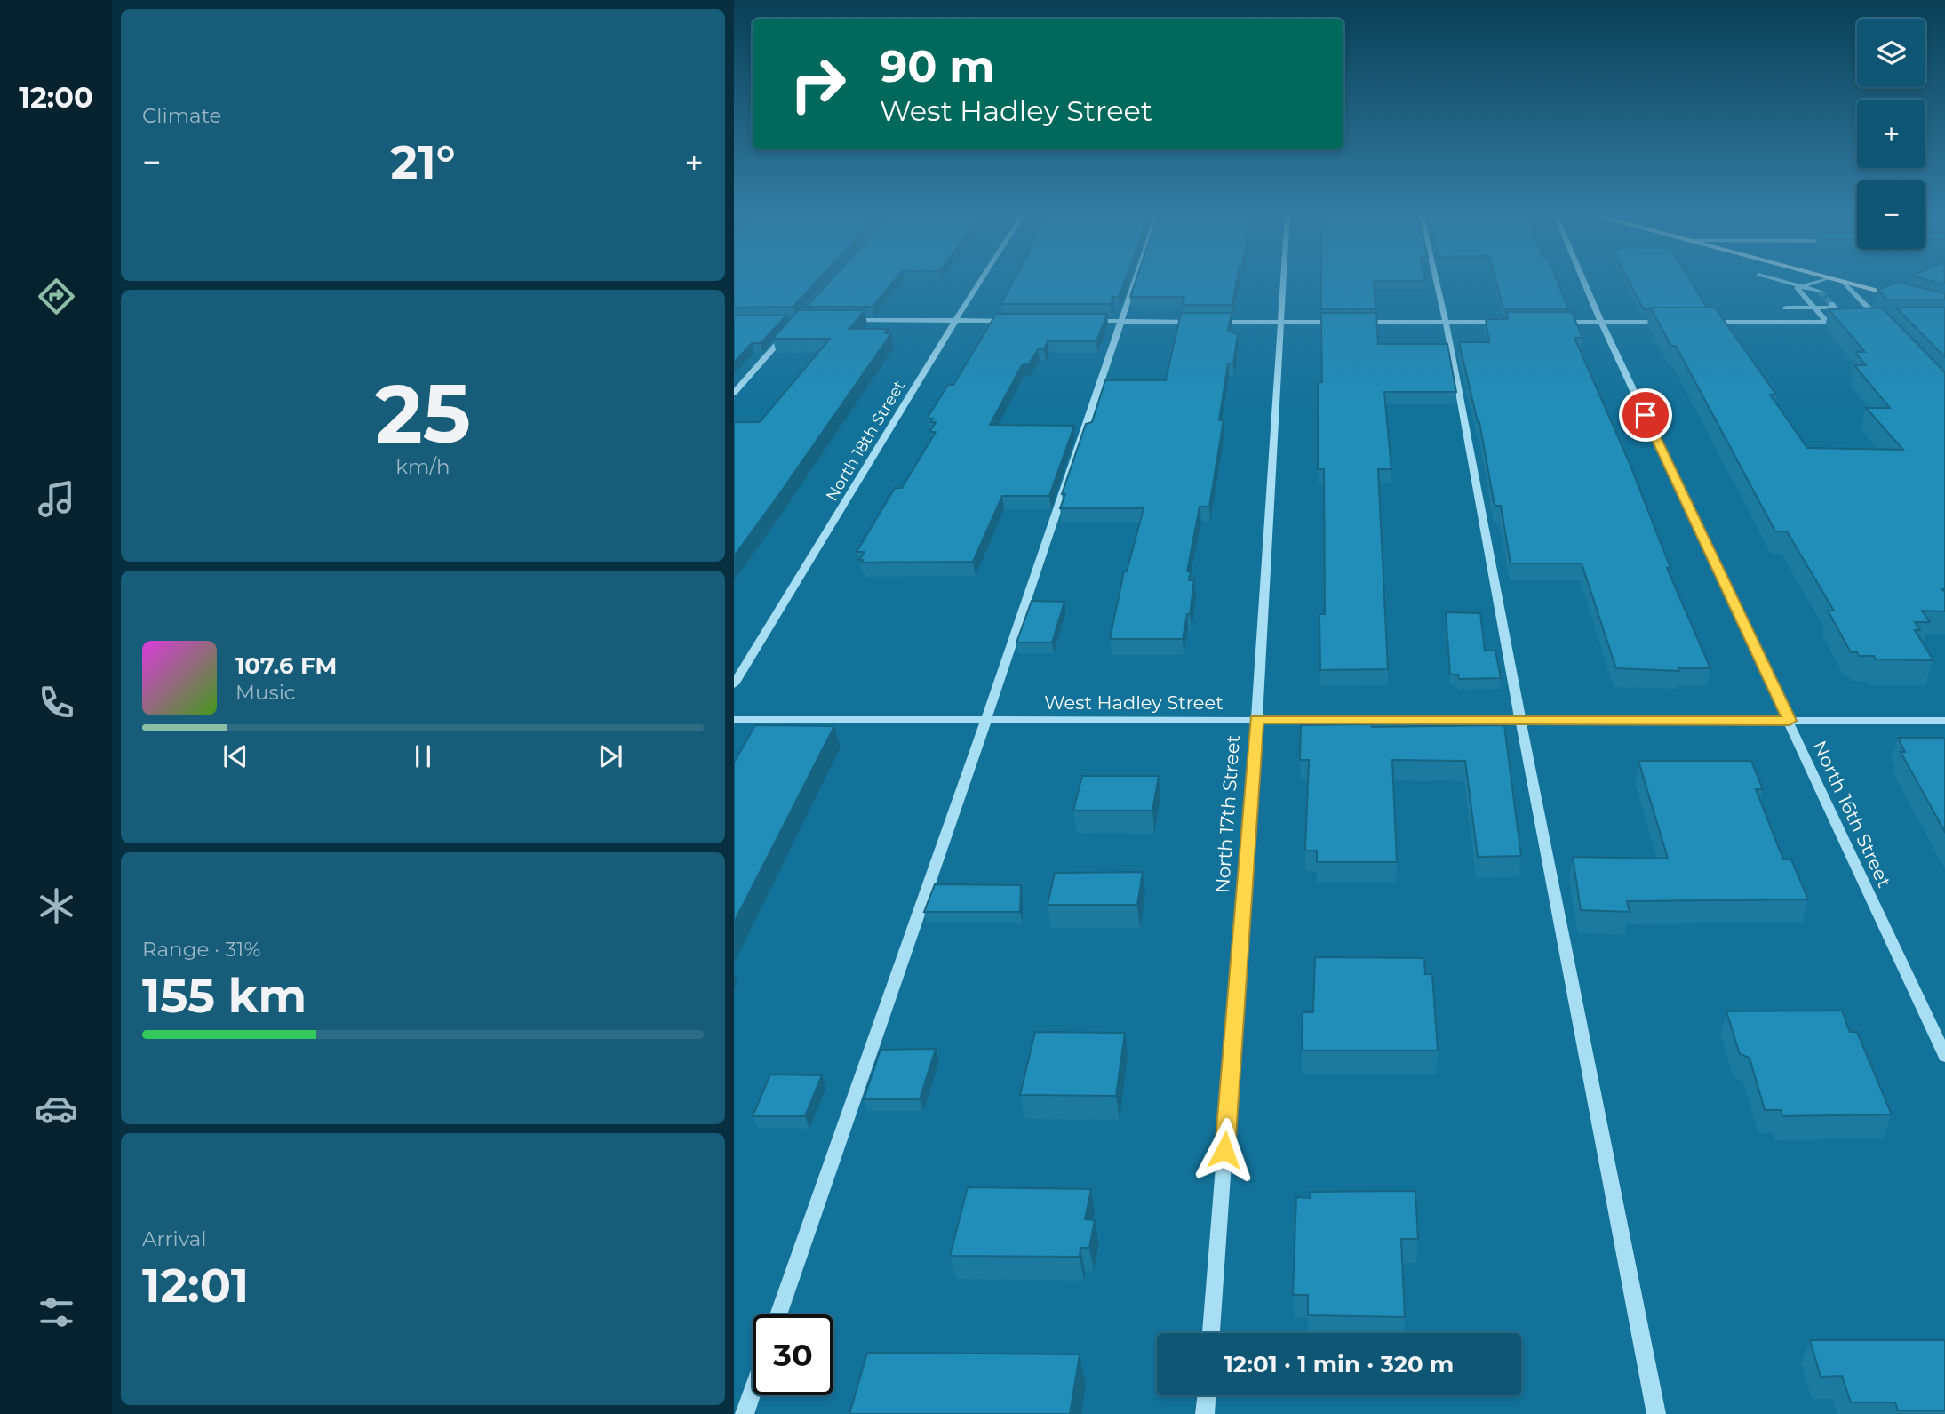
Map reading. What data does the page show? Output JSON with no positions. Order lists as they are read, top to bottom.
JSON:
{
  "streets": {
    "street": [
      "North 18th Street",
      "West Hadley Street",
      "North 17th Street",
      "North 16th Street"
    ]
  },
  "crossings": [
    ["West Hadley Street", "North 17th Street"],
    ["West Hadley Street", "North 16th Street"]
  ],
  "page": {
    "tabs": "12:00",
    "tile": [
      "Climate",
      ["25", "km/h"],
      ["Range · 31%", "155 km"],
      ["Arrival", "12:01"]
    ],
    "map_buttons": ["+", "−"],
    "turn": ["90 m", "West Hadley Street"],
    "heat": ["−", "21°", "+"],
    "song": ["107.6 FM", "Music"],
    "limit": "30",
    "trip": "12:01 · 1 min · 320 m"
  }
}
